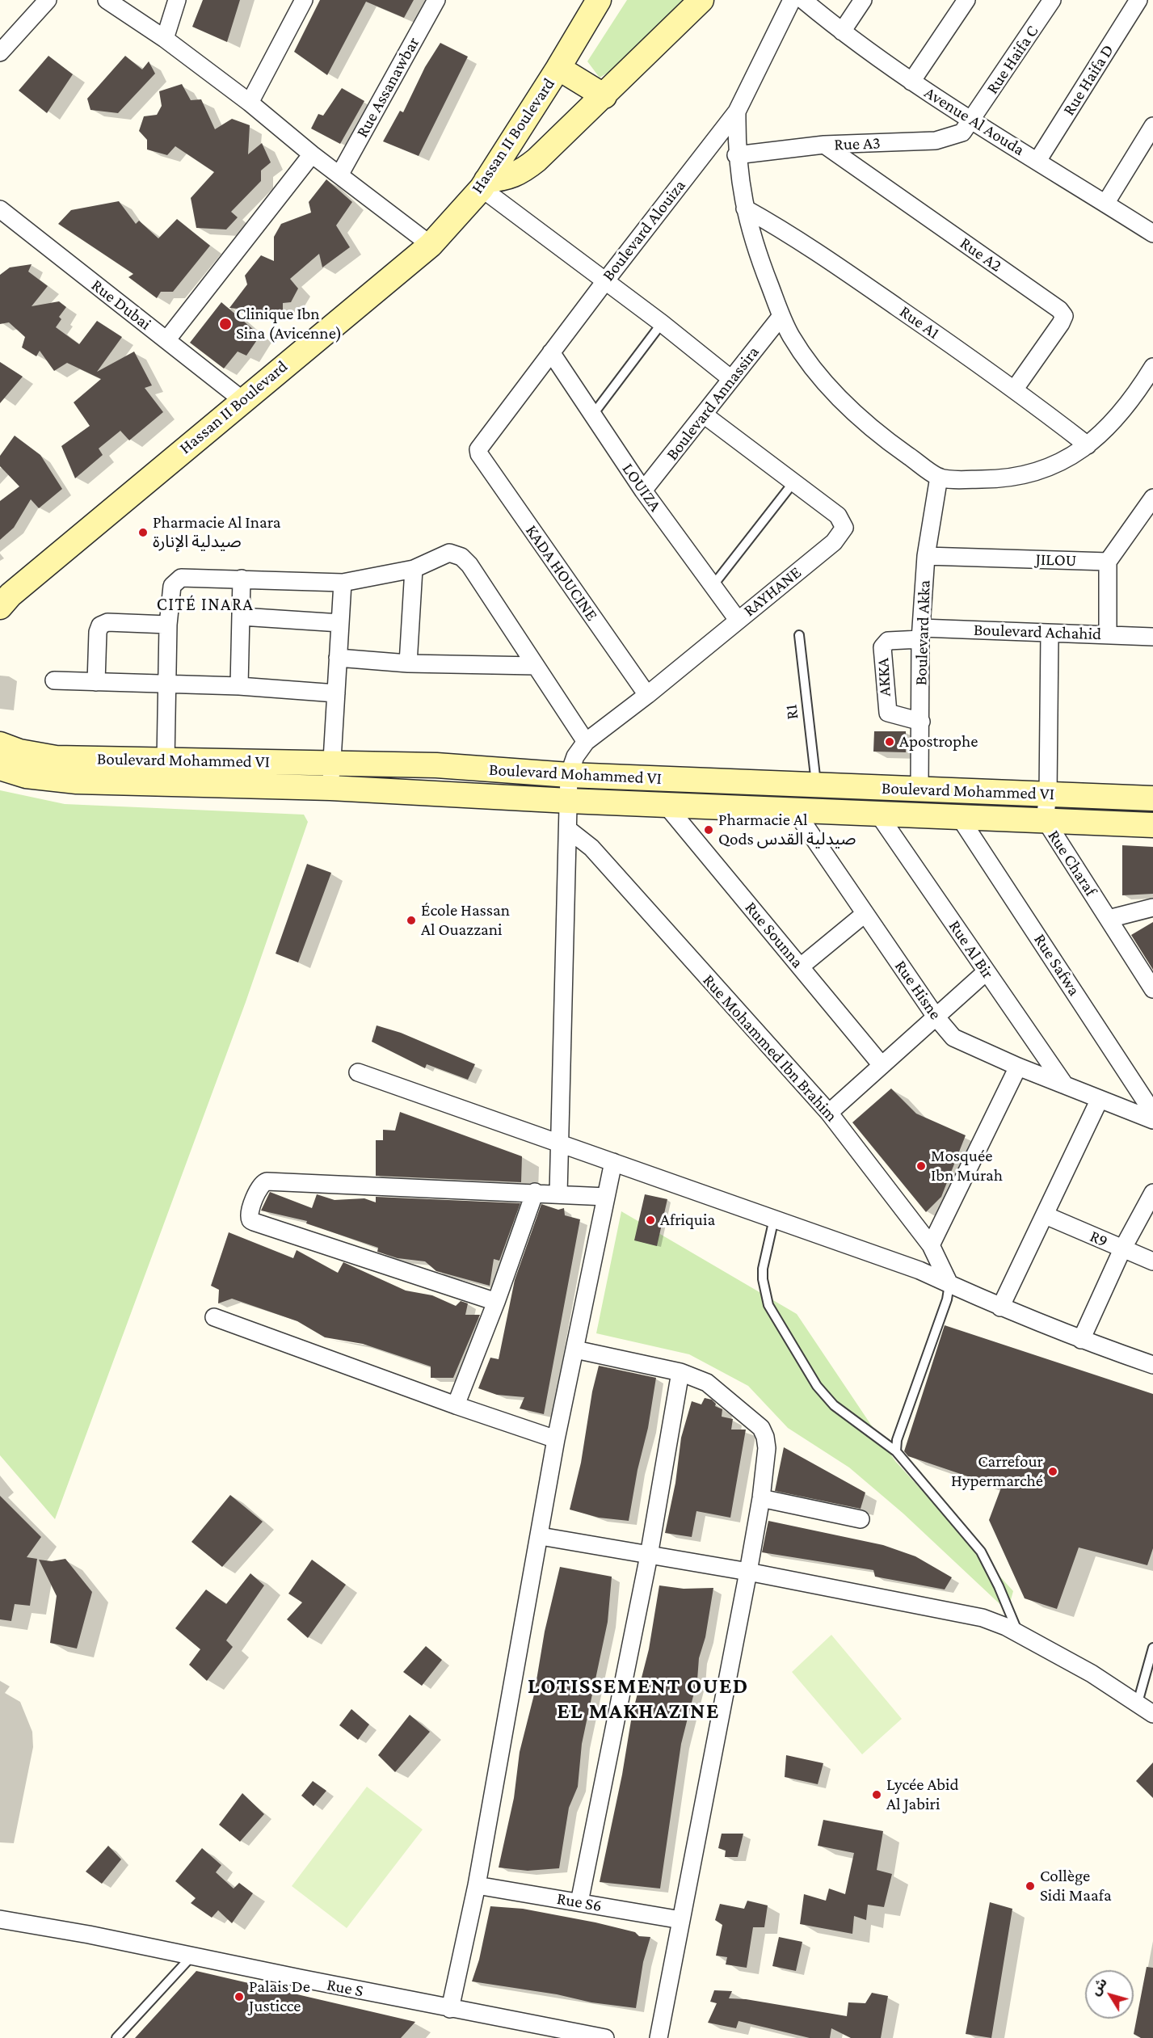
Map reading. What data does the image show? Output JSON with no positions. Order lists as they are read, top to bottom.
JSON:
{
  "streets": {
    "main road": ["Hassan II Boulevard", "Boulevard Mohammed VI"],
    "street": [
      "Rue Haifa C",
      "Rue Haifa D",
      "Rue Assanawbar",
      "Avenue Al Aouda",
      "Rue A3",
      "Boulevard Alouiza",
      "Rue A2",
      "Rue Dubai",
      "Rue A1",
      "Boulevard Annassira",
      "LOUIZA",
      "JILOU",
      "KADA HOUCINE",
      "RAYHANE",
      "Boulevard Achahid",
      "Boulevard Akka",
      "AKKA",
      "Rue Charaf",
      "Rue Sounna",
      "Rue Al Bir",
      "Rue Safwa",
      "Rue Hisne",
      "Rue Mohammed Ibn Brahim",
      "R9",
      "Rue S6",
      "Rue S"
    ],
    "lane": ["R1"]
  },
  "crossings": [
    ["Rue Haifa C", "Avenue Al Aouda"],
    ["Rue Haifa C", "Rue A3"],
    ["Rue Haifa D", "Avenue Al Aouda"],
    ["Avenue Al Aouda", "Rue A3"],
    ["Hassan II Boulevard", "Rue Dubai"],
    ["Rue A3", "Rue A2"],
    ["Boulevard Alouiza", "LOUIZA"],
    ["Boulevard Alouiza", "KADA HOUCINE"],
    ["Rue A2", "Rue A1"],
    ["Boulevard Annassira", "LOUIZA"],
    ["Boulevard Annassira", "RAYHANE"],
    ["LOUIZA", "RAYHANE"],
    ["JILOU", "Boulevard Akka"],
    ["KADA HOUCINE", "RAYHANE"],
    ["RAYHANE", "Boulevard Mohammed VI"],
    ["Boulevard Achahid", "Boulevard Akka"],
    ["Boulevard Achahid", "AKKA"],
    ["Boulevard Achahid", "Rue Charaf"],
    ["Boulevard Akka", "AKKA"],
    ["Boulevard Akka", "Boulevard Mohammed VI"],
    ["R1", "Boulevard Mohammed VI"],
    ["Boulevard Mohammed VI", "Rue Charaf"],
    ["Boulevard Mohammed VI", "Rue Sounna"],
    ["Boulevard Mohammed VI", "Rue Al Bir"],
    ["Boulevard Mohammed VI", "Rue Safwa"],
    ["Boulevard Mohammed VI", "Rue Hisne"],
    ["Rue Al Bir", "Rue Hisne"]
  ],
  "districts": ["CITÉ INARA", "LOTISSEMENT OUED EL MAKHAZINE"],
  "places": [
    "Clinique Ibn Sina (Avicenne)",
    "Pharmacie Al Inara صيدلية الإنارة",
    "Apostrophe",
    "Pharmacie Al Qods صيدلية القدس",
    "École Hassan Al Ouazzani",
    "Mosquée Ibn Murah",
    "Afriquia",
    "Carrefour Hypermarché",
    "Lycée Abid Al Jabiri",
    "Collège Sidi Maafa",
    "Palais De Justicce"
  ],
  "north": "top left"
}
